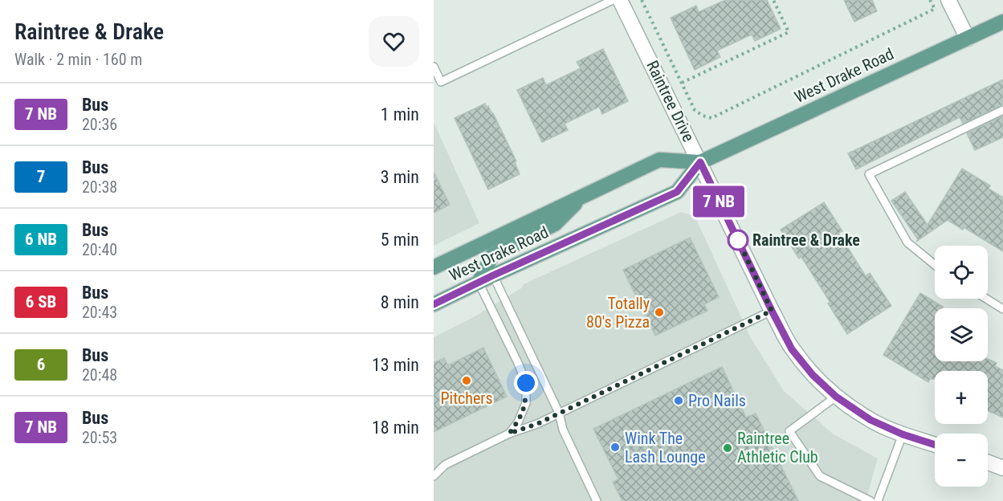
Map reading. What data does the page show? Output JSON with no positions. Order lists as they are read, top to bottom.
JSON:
{
  "streets": {
    "main road": ["West Drake Road"],
    "street": ["Raintree Drive"]
  },
  "crossings": [
    ["West Drake Road", "Raintree Drive"]
  ],
  "places": [
    "Raintree & Drake",
    "Totally 80's Pizza",
    "Pitchers",
    "Pro Nails",
    "Wink The Lash Lounge",
    "Raintree Athletic Club"
  ],
  "page": {
    "heading": ["Raintree & Drake", "Walk · 2 min · 160 m"],
    "on_map": "7 NB",
    "list": [
      {
        "mark": "7 NB",
        "name": "Bus",
        "note": "20:36",
        "value": "1 min"
      },
      {
        "mark": "7",
        "name": "Bus",
        "note": "20:38",
        "value": "3 min"
      },
      {
        "mark": "6 NB",
        "name": "Bus",
        "note": "20:40",
        "value": "5 min"
      },
      {
        "mark": "6 SB",
        "name": "Bus",
        "note": "20:43",
        "value": "8 min"
      },
      {
        "mark": "6",
        "name": "Bus",
        "note": "20:48",
        "value": "13 min"
      },
      {
        "mark": "7 NB",
        "name": "Bus",
        "note": "20:53",
        "value": "18 min"
      }
    ],
    "map_buttons": ["+", "−"]
  }
}
